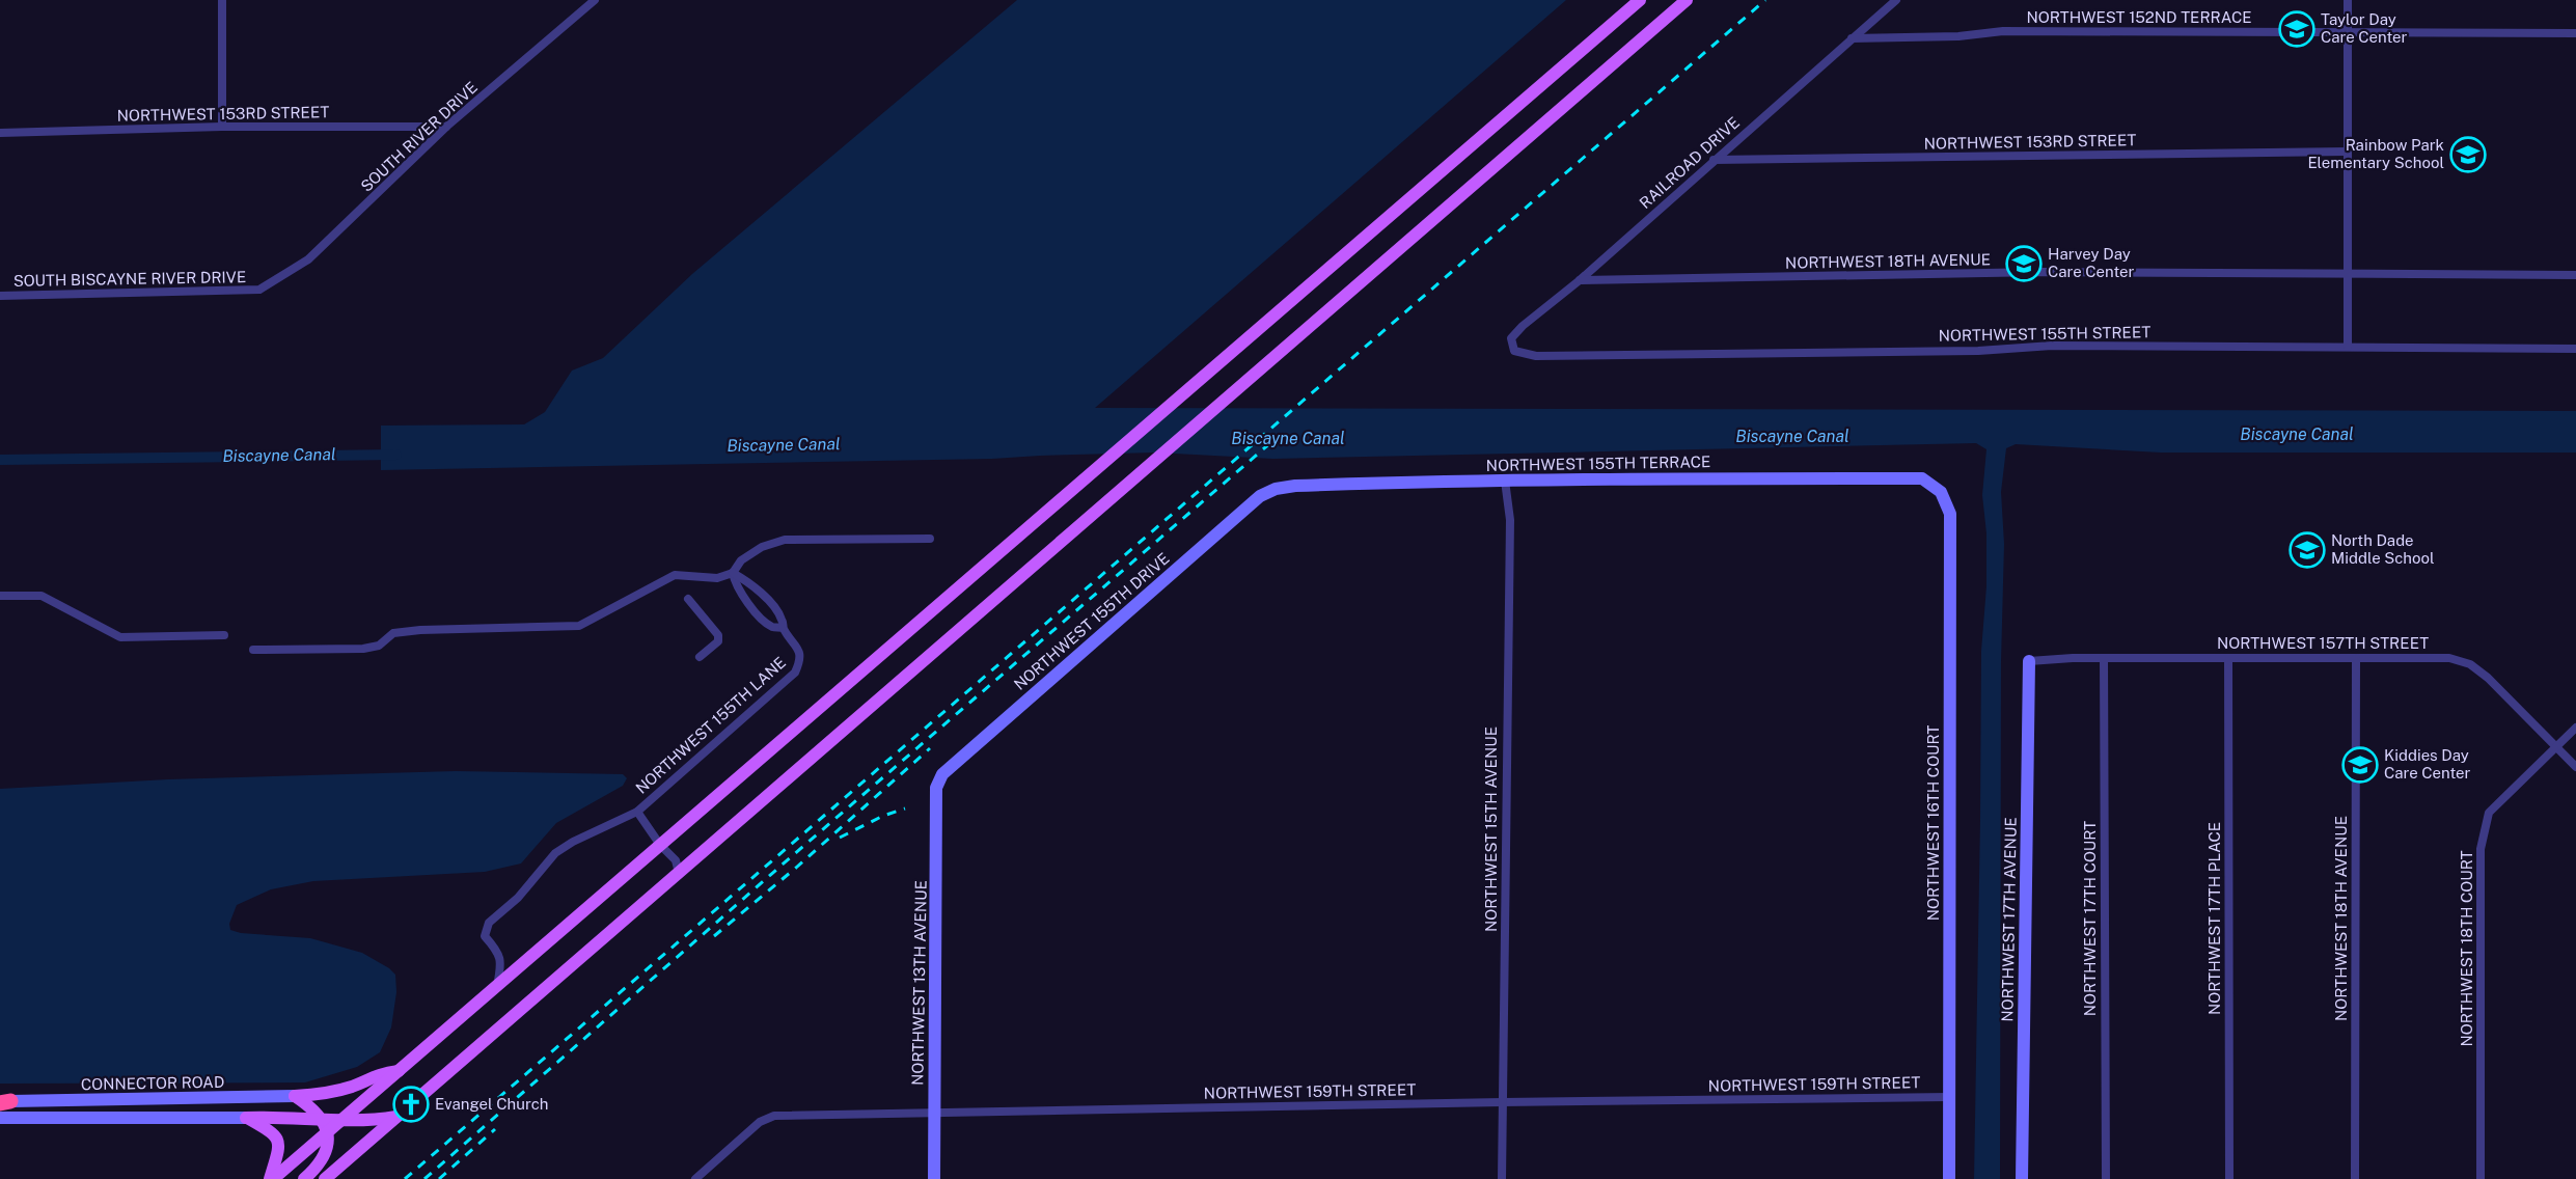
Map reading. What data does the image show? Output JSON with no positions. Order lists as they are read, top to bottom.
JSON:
{
  "streets": {
    "street": [
      "NORTHWEST 152ND TERRACE",
      "NORTHWEST 153RD STREET",
      "SOUTH RIVER DRIVE",
      "RAILROAD DRIVE",
      "NORTHWEST 18TH AVENUE",
      "SOUTH BISCAYNE RIVER DRIVE",
      "NORTHWEST 155TH STREET",
      "NORTHWEST 155TH TERRACE",
      "NORTHWEST 155TH DRIVE",
      "NORTHWEST 157TH STREET",
      "NORTHWEST 155TH LANE",
      "NORTHWEST 16TH COURT",
      "NORTHWEST 15TH AVENUE",
      "NORTHWEST 17TH COURT",
      "NORTHWEST 17TH PLACE",
      "NORTHWEST 17TH AVENUE",
      "NORTHWEST 18TH COURT",
      "NORTHWEST 13TH AVENUE",
      "CONNECTOR ROAD",
      "NORTHWEST 159TH STREET"
    ]
  },
  "crossings": [
    ["NORTHWEST 152ND TERRACE", "RAILROAD DRIVE"],
    ["NORTHWEST 153RD STREET", "SOUTH RIVER DRIVE"],
    ["NORTHWEST 153RD STREET", "RAILROAD DRIVE"],
    ["SOUTH RIVER DRIVE", "SOUTH BISCAYNE RIVER DRIVE"],
    ["RAILROAD DRIVE", "NORTHWEST 18TH AVENUE"],
    ["RAILROAD DRIVE", "NORTHWEST 155TH STREET"],
    ["NORTHWEST 18TH AVENUE", "NORTHWEST 157TH STREET"],
    ["NORTHWEST 155TH TERRACE", "NORTHWEST 155TH DRIVE"],
    ["NORTHWEST 155TH TERRACE", "NORTHWEST 16TH COURT"],
    ["NORTHWEST 155TH TERRACE", "NORTHWEST 15TH AVENUE"],
    ["NORTHWEST 155TH DRIVE", "NORTHWEST 13TH AVENUE"],
    ["NORTHWEST 157TH STREET", "NORTHWEST 17TH COURT"],
    ["NORTHWEST 157TH STREET", "NORTHWEST 17TH PLACE"],
    ["NORTHWEST 157TH STREET", "NORTHWEST 17TH AVENUE"],
    ["NORTHWEST 157TH STREET", "NORTHWEST 18TH COURT"],
    ["NORTHWEST 16TH COURT", "NORTHWEST 159TH STREET"],
    ["NORTHWEST 15TH AVENUE", "NORTHWEST 159TH STREET"],
    ["NORTHWEST 13TH AVENUE", "NORTHWEST 159TH STREET"]
  ],
  "water": ["Biscayne Canal"],
  "places": {
    "school or university": [
      "Taylor Day Care Center",
      "Rainbow Park Elementary School",
      "Harvey Day Care Center",
      "North Dade Middle School",
      "Kiddies Day Care Center"
    ],
    "church": ["Evangel Church"]
  }
}
